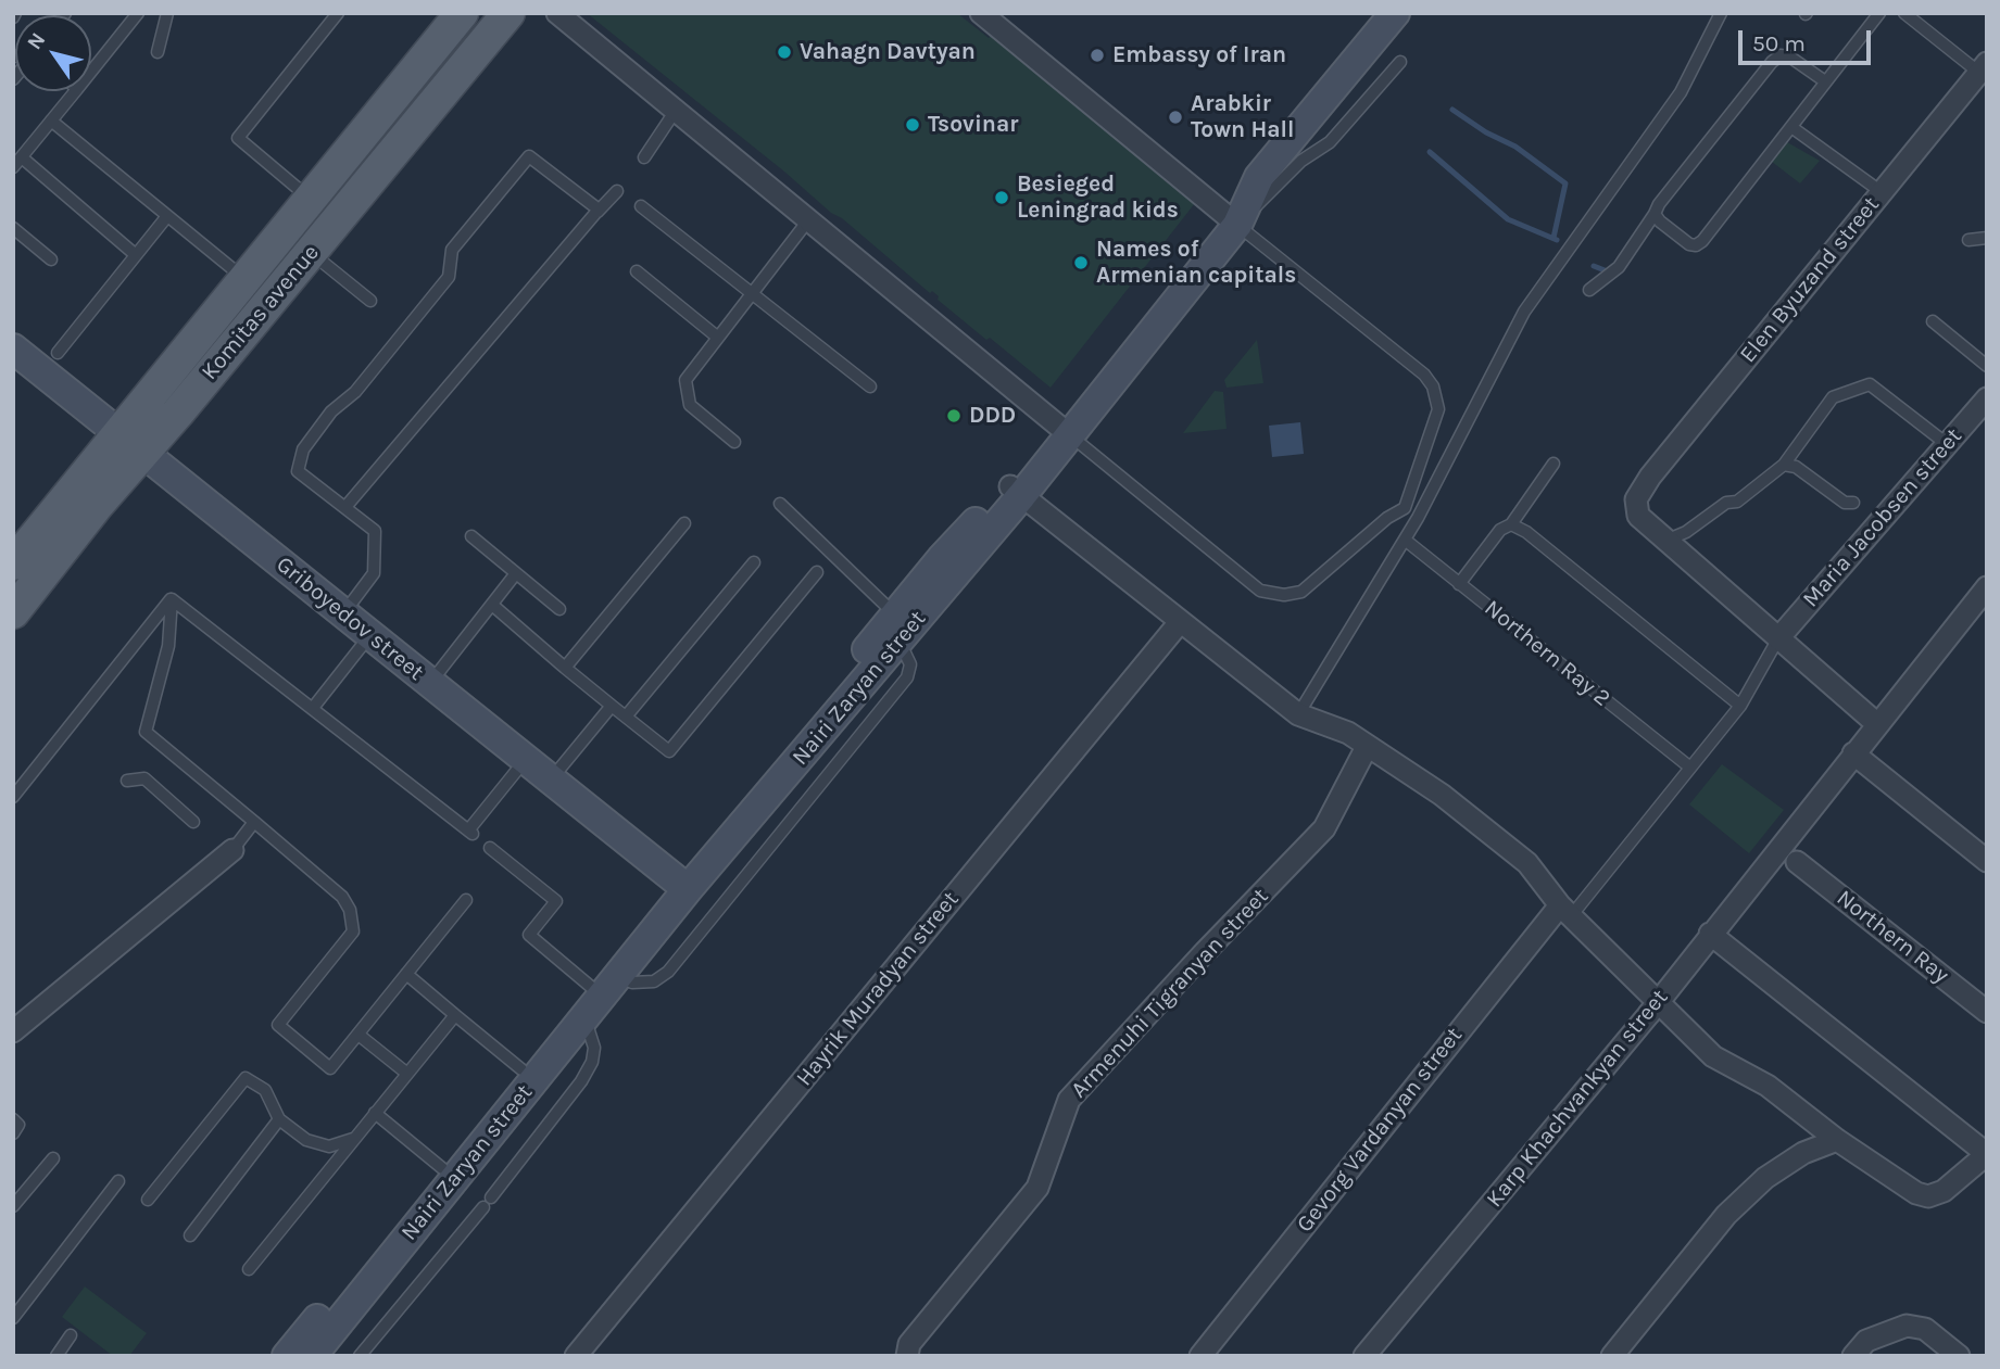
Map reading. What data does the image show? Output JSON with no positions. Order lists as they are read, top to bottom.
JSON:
{
  "streets": {
    "main road": ["Komitas avenue", "Griboyedov street", "Nairi Zaryan street"],
    "street": [
      "Elen Byuzand street",
      "Maria Jacobsen street",
      "Northern Ray",
      "Hayrik Muradyan street",
      "Armenuhi Tigranyan street",
      "Karp Khachvankyan street",
      "Gevorg Vardanyan street"
    ],
    "lane": ["Northern Ray 2"]
  },
  "crossings": [
    ["Komitas avenue", "Griboyedov street"],
    ["Griboyedov street", "Nairi Zaryan street"]
  ],
  "places": [
    "Vahagn Davtyan",
    "Embassy of Iran",
    "Arabkir Town Hall",
    "Tsovinar",
    "Besieged Leningrad kids",
    "Names of Armenian capitals",
    "DDD"
  ],
  "scale_bar": "50 m",
  "north": "top left"
}
